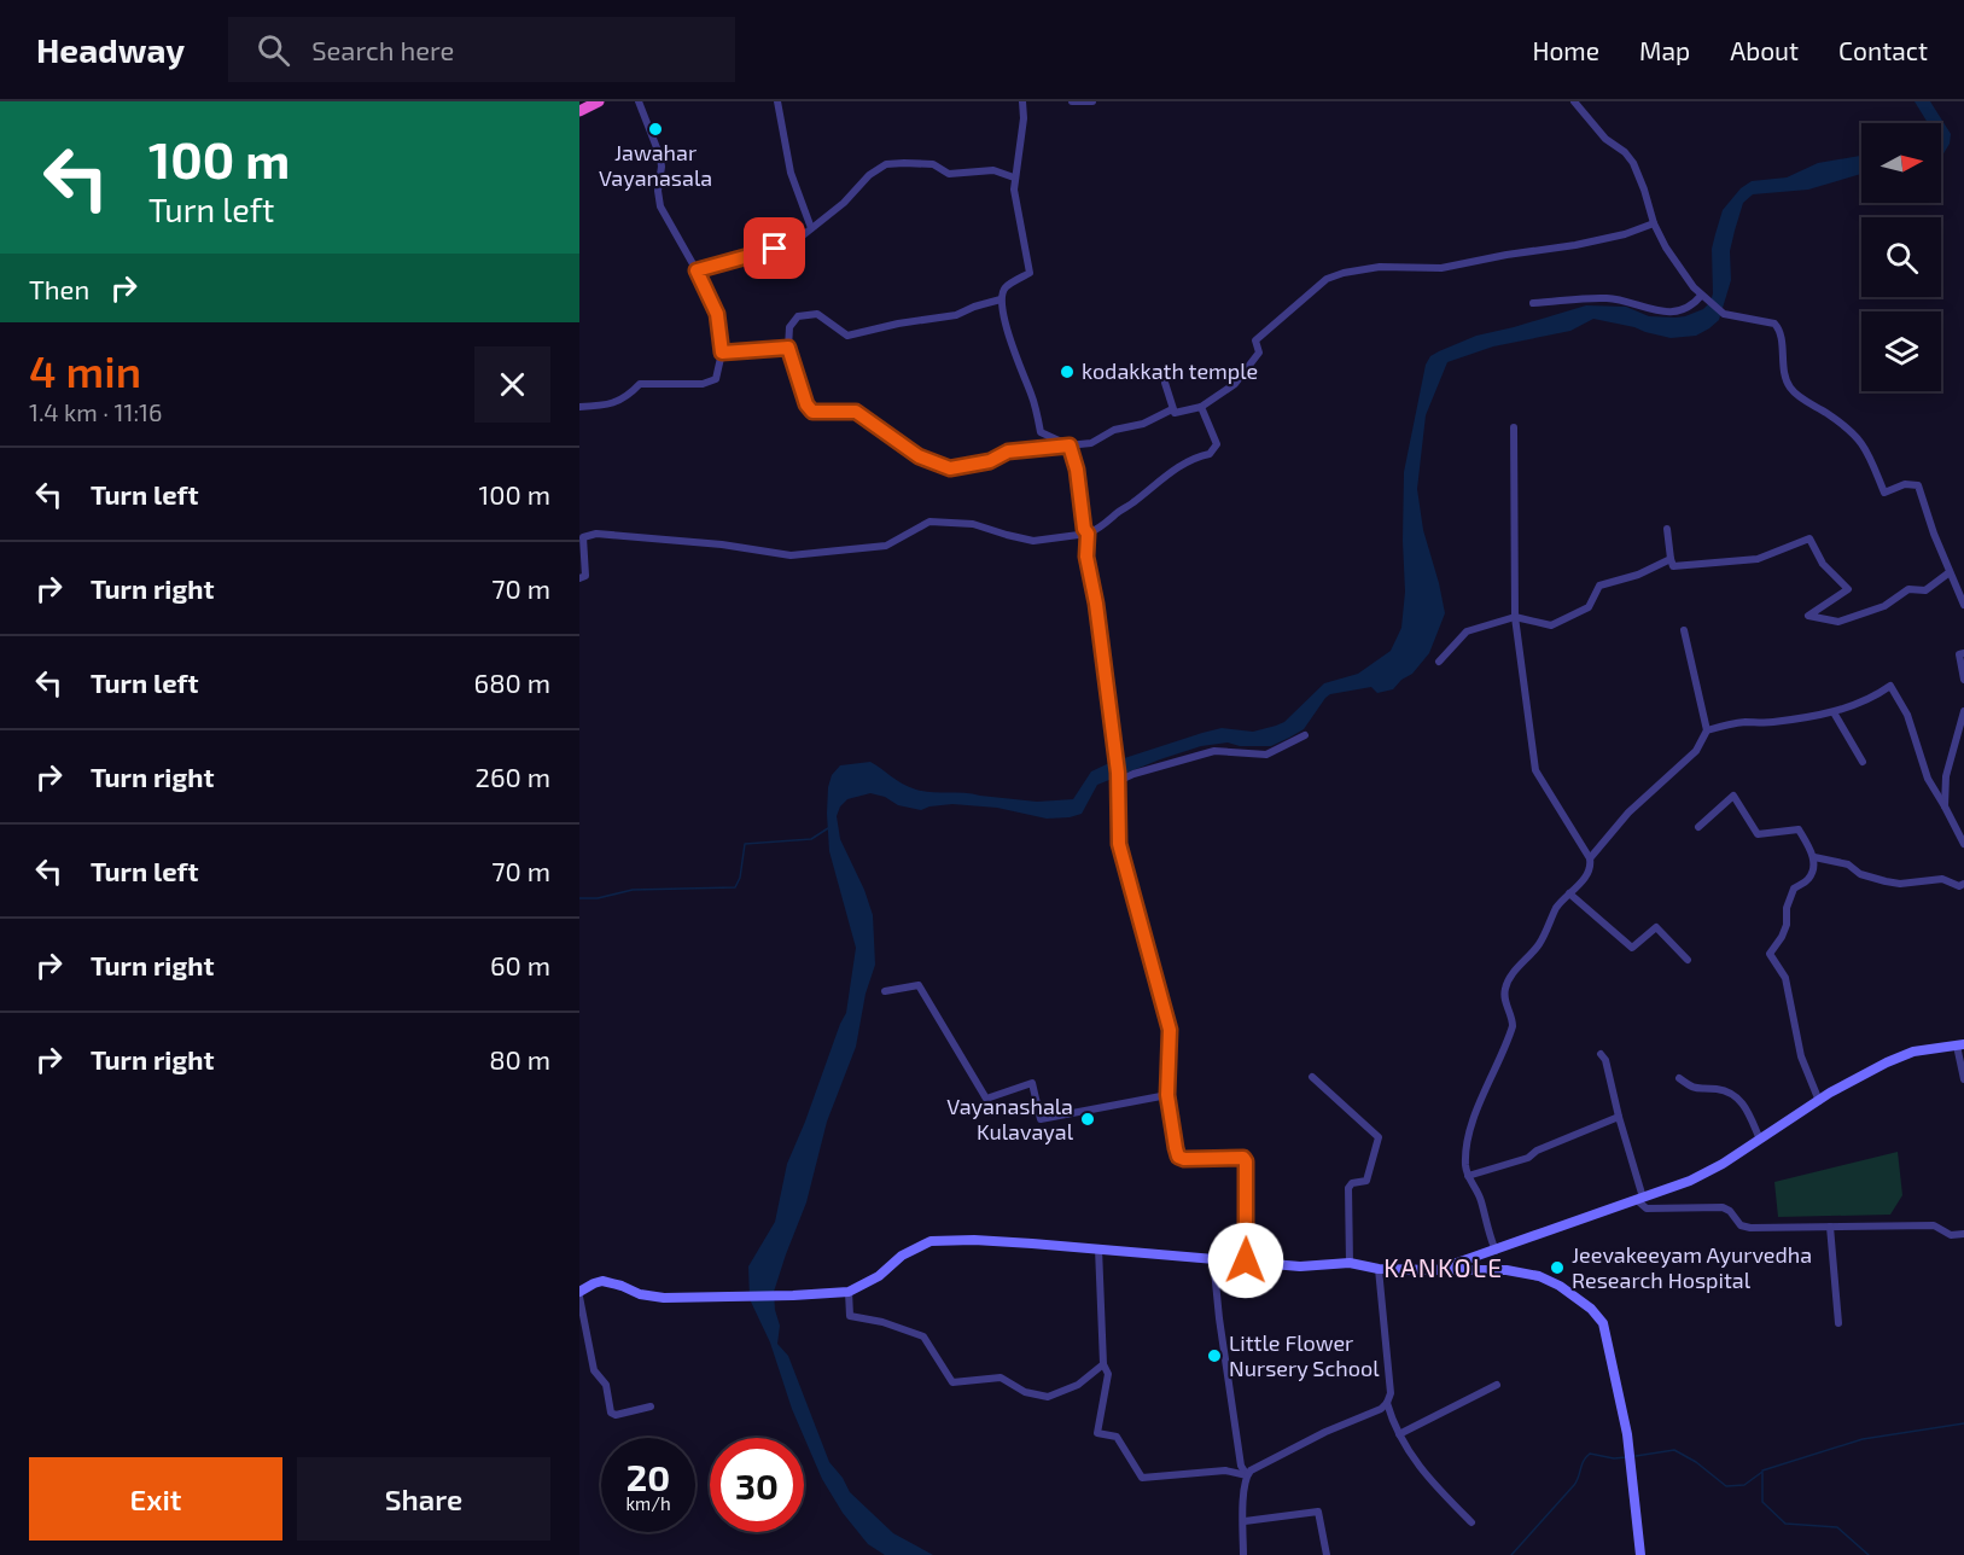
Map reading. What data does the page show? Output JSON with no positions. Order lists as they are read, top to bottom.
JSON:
{
  "districts": ["KANKOLE"],
  "places": [
    "Jawahar Vayanasala",
    "kodakkath temple",
    "Vayanashala Kulavayal",
    "Jeevakeeyam Ayurvedha Research Hospital",
    "Little Flower Nursery School"
  ],
  "north": "right",
  "page": {
    "header": "Headway",
    "search": "Search here",
    "nav": [
      "Home",
      "Map",
      "About",
      "Contact"
    ],
    "turn": ["100 m", "Turn left"],
    "then": "Then",
    "heading": ["4 min", "1.4 km · 11:16"],
    "list": [
      {
        "name": "Turn left",
        "value": "100 m"
      },
      {
        "name": "Turn right",
        "value": "70 m"
      },
      {
        "name": "Turn left",
        "value": "680 m"
      },
      {
        "name": "Turn right",
        "value": "260 m"
      },
      {
        "name": "Turn left",
        "value": "70 m"
      },
      {
        "name": "Turn right",
        "value": "60 m"
      },
      {
        "name": "Turn right",
        "value": "80 m"
      }
    ],
    "speed": "20 km/h",
    "limit": "30",
    "buttons": ["Exit", "Share"]
  }
}
